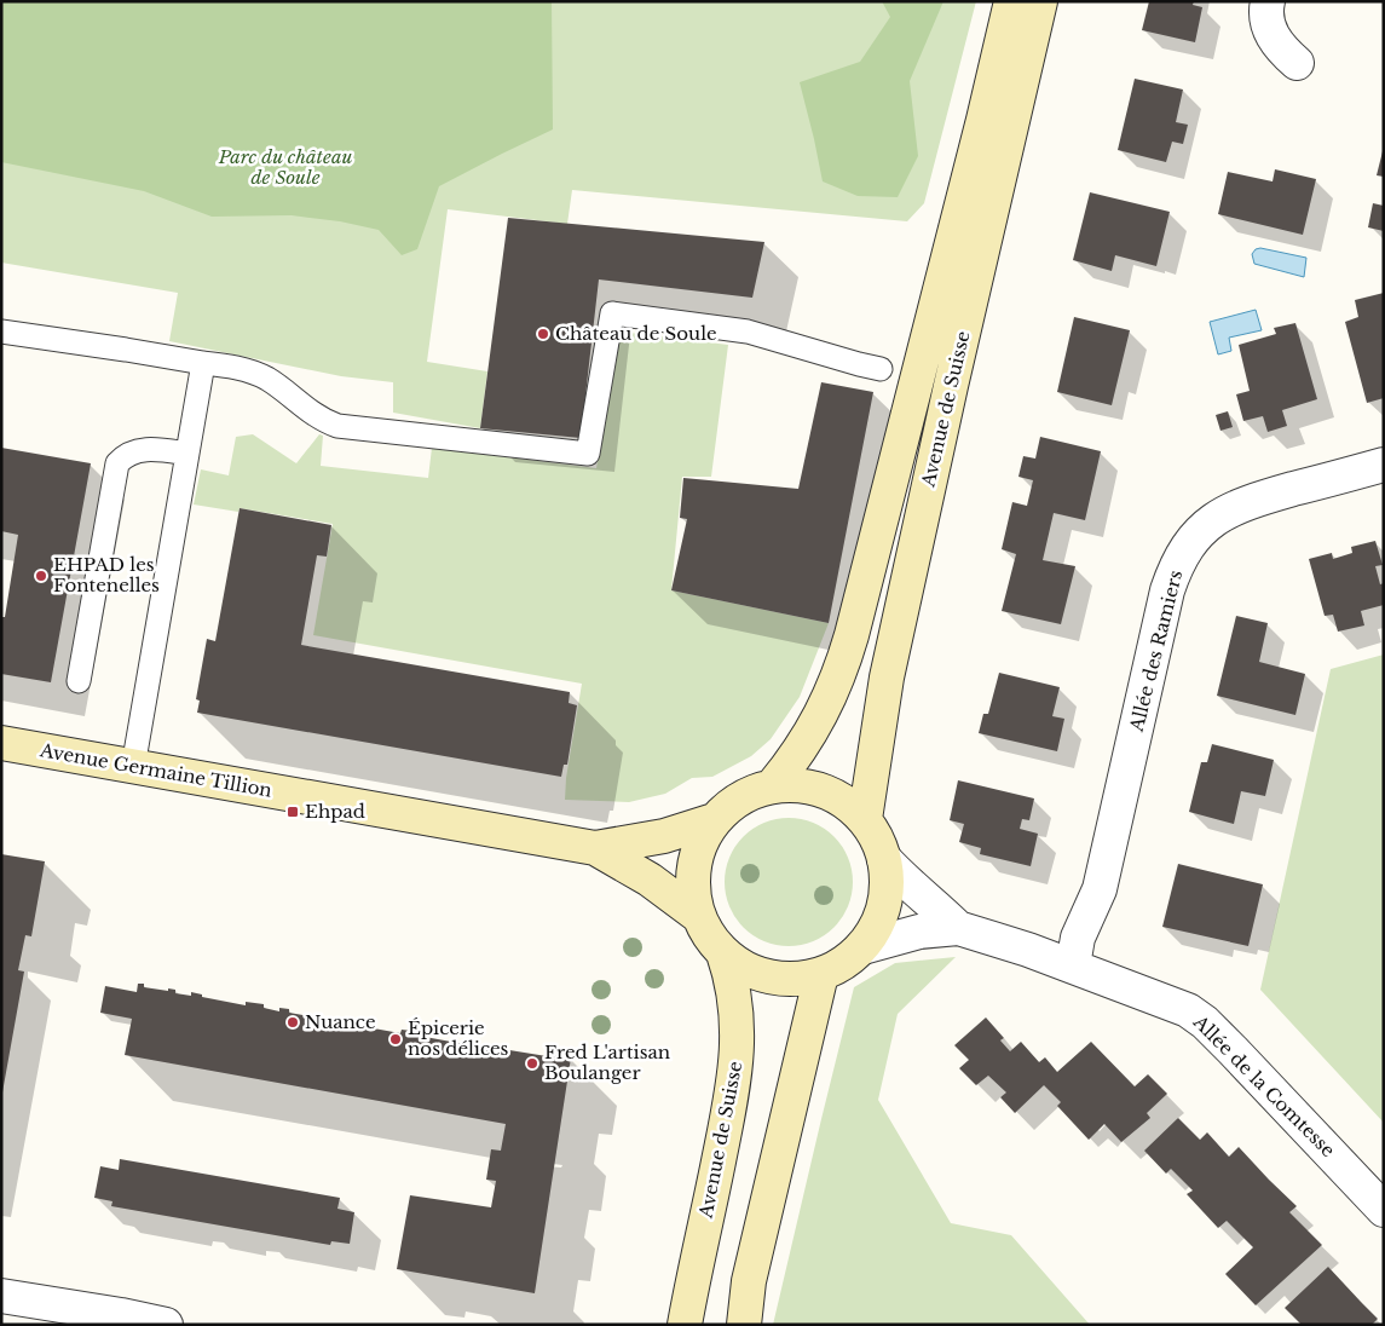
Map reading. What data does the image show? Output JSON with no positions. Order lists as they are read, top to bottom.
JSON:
{
  "streets": {
    "street": [
      "Avenue de Suisse",
      "Allée des Ramiers",
      "Avenue Germaine Tillion",
      "Allée de la Comtesse"
    ]
  },
  "crossings": [
    ["Avenue de Suisse", "Avenue Germaine Tillion"],
    ["Avenue de Suisse", "Allée de la Comtesse"],
    ["Allée des Ramiers", "Allée de la Comtesse"],
    ["Avenue Germaine Tillion", "Allée de la Comtesse"]
  ],
  "parks": ["Parc du château de Soule"],
  "places": {
    "other": [
      "Château de Soule",
      "EHPAD les Fontenelles",
      "Nuance",
      "Épicerie nos délices",
      "Fred L'artisan Boulanger"
    ],
    "transit": ["Ehpad"]
  }
}
